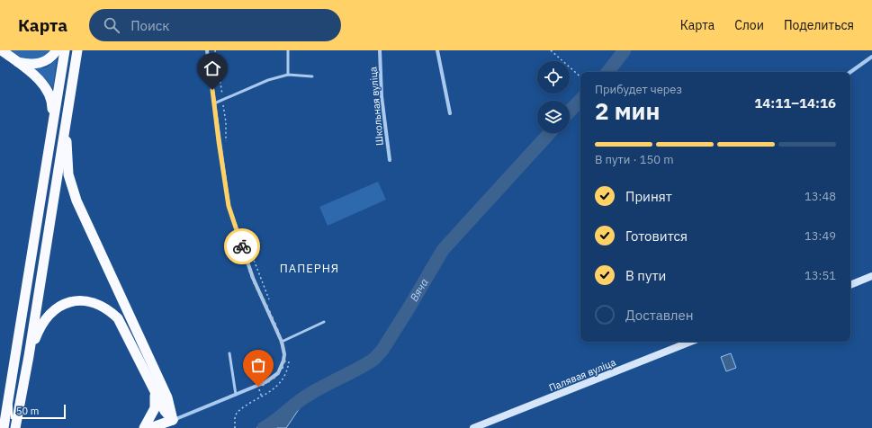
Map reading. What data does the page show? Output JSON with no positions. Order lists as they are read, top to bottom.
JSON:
{
  "streets": {
    "main road": ["Палявая вуліца"],
    "street": ["Школьная вуліца"]
  },
  "districts": ["ПАПЕРНЯ"],
  "water": ["Вяча"],
  "scale_bar": "50 m",
  "page": {
    "header": "Карта",
    "search": "Поиск",
    "nav": ["Карта", "Слои", "Поделиться"],
    "heading": ["2 мин", "Прибудет через", "14:11–14:16"],
    "bar": "В пути · 150 m",
    "list": [
      ["Принят", "13:48"],
      ["Готовится", "13:49"],
      ["В пути", "13:51"],
      "Доставлен"
    ],
    "scale": "50 m"
  }
}
